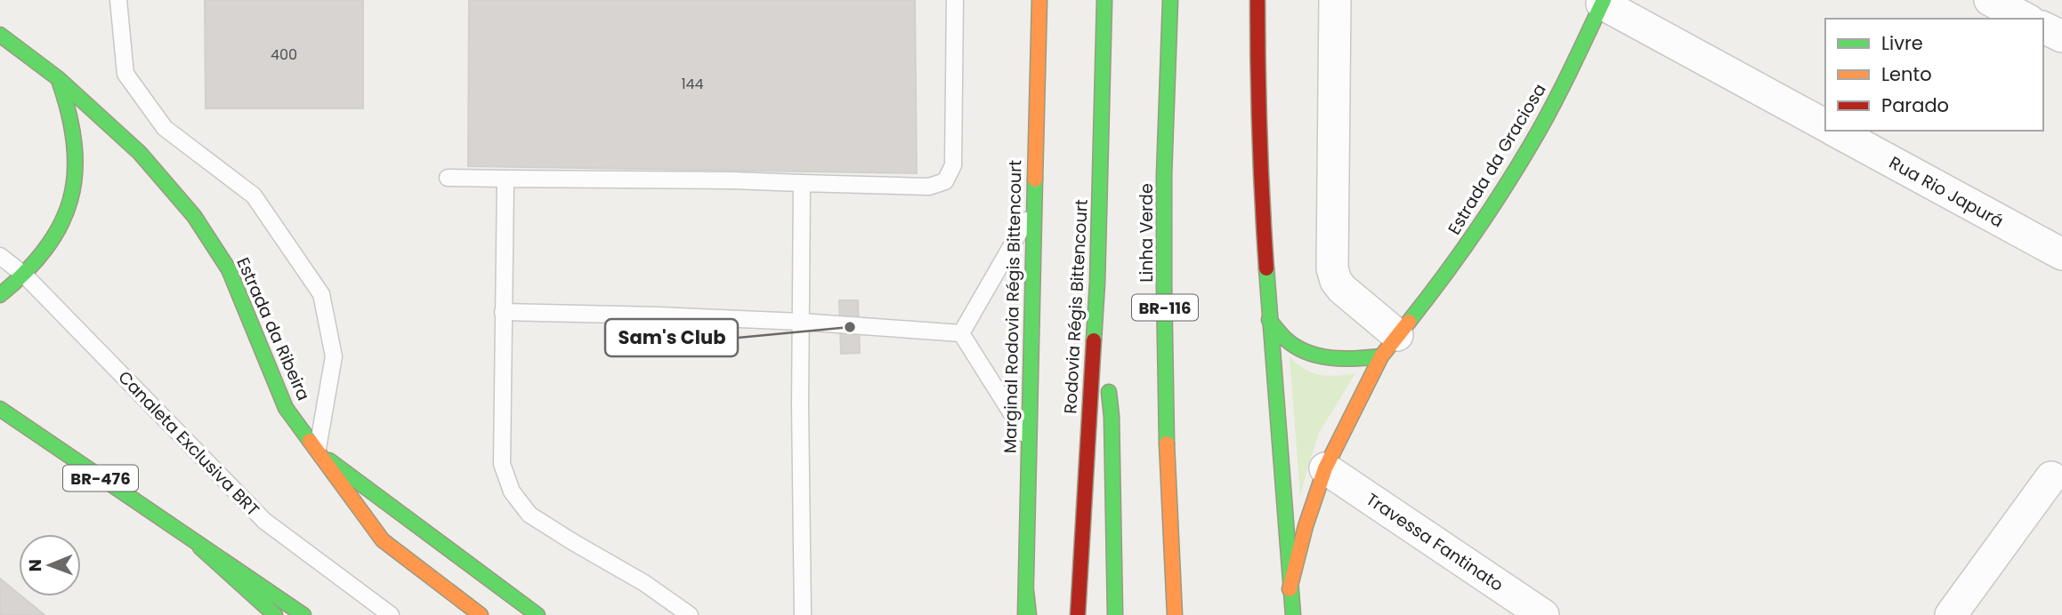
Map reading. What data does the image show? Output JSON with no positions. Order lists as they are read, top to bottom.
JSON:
{
  "streets": {
    "main road": [
      "Estrada da Graciosa",
      "Linha Verde",
      "Marginal Rodovia Régis Bittencourt",
      "Rodovia Régis Bittencourt",
      "BR-116",
      "Estrada da Ribeira",
      "BR-476"
    ],
    "street": ["Rua Rio Japurá", "Travessa Fantinato"],
    "lane": ["Canaleta Exclusiva BRT"]
  },
  "crossings": [
    ["Estrada da Graciosa", "Travessa Fantinato"]
  ],
  "places": ["Sam's Club"],
  "house_numbers": ["400", "144"],
  "legend": ["Livre", "Lento", "Parado"],
  "north": "left"
}
